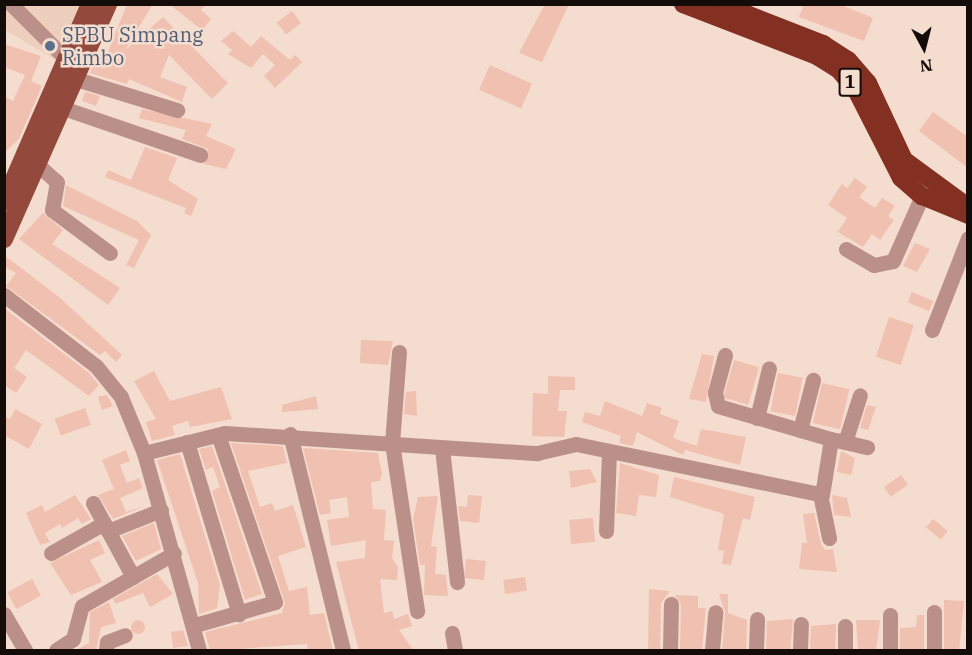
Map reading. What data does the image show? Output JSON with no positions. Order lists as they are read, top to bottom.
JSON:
{
  "streets": {
    "highway": ["1"]
  },
  "places": ["SPBU Simpang Rimbo"],
  "north": "bottom"
}
